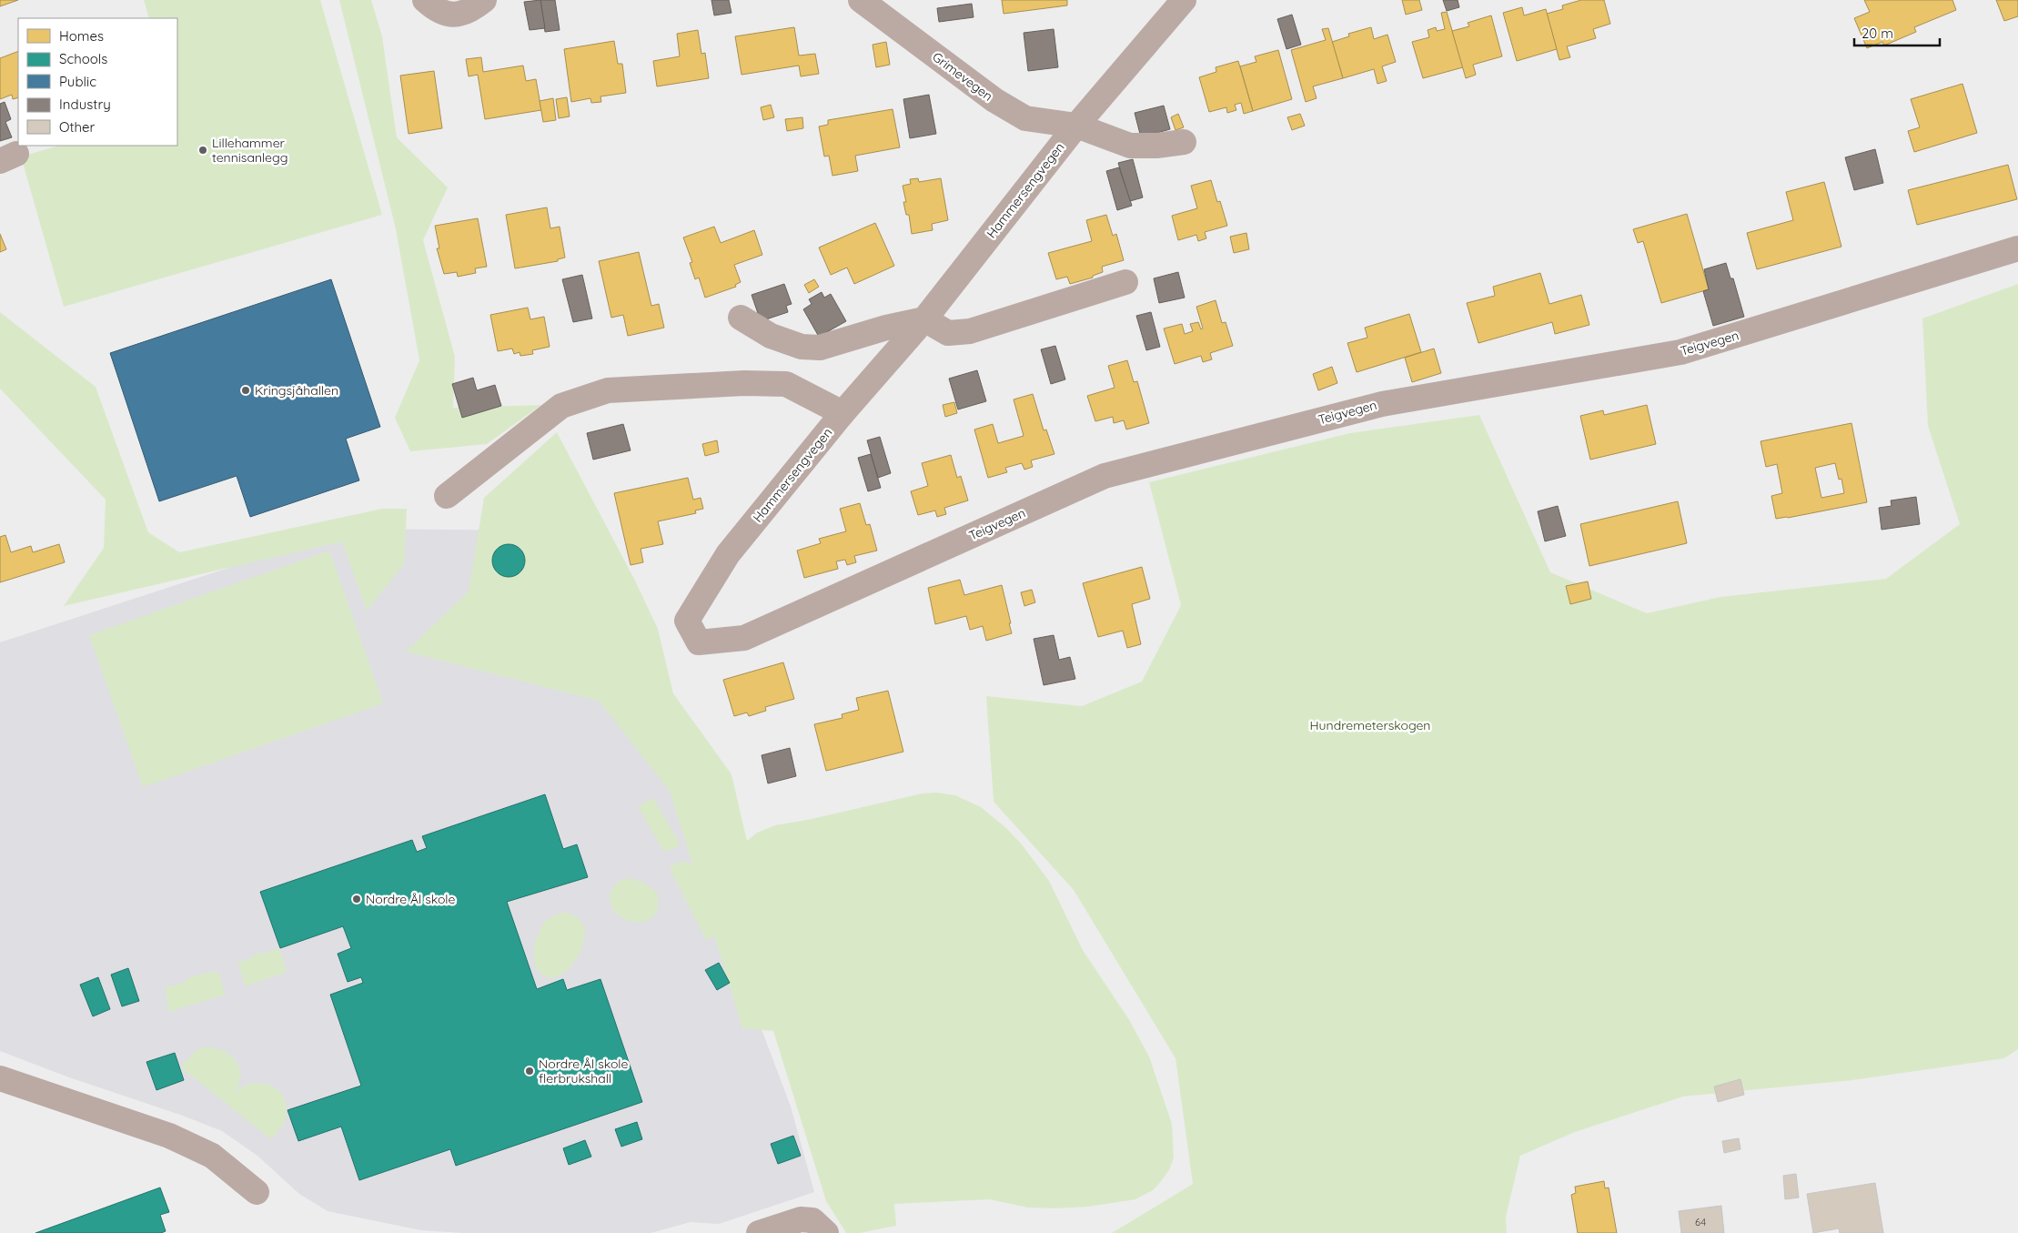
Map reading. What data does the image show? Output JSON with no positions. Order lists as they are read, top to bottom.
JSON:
{
  "streets": {
    "street": ["Grimevegen", "Hammersengvegen", "Teigvegen"]
  },
  "crossings": [
    ["Grimevegen", "Hammersengvegen"],
    ["Hammersengvegen", "Teigvegen"]
  ],
  "parks": ["Hundremeterskogen"],
  "places": [
    "Lillehammer tennisanlegg",
    "Kringsjåhallen",
    "Nordre Ål skole",
    "Nordre Ål skole flerbrukshall"
  ],
  "house_numbers": ["64"],
  "legend": [
    "Homes",
    "Schools",
    "Public",
    "Industry",
    "Other"
  ],
  "scale_bar": "20 m"
}
